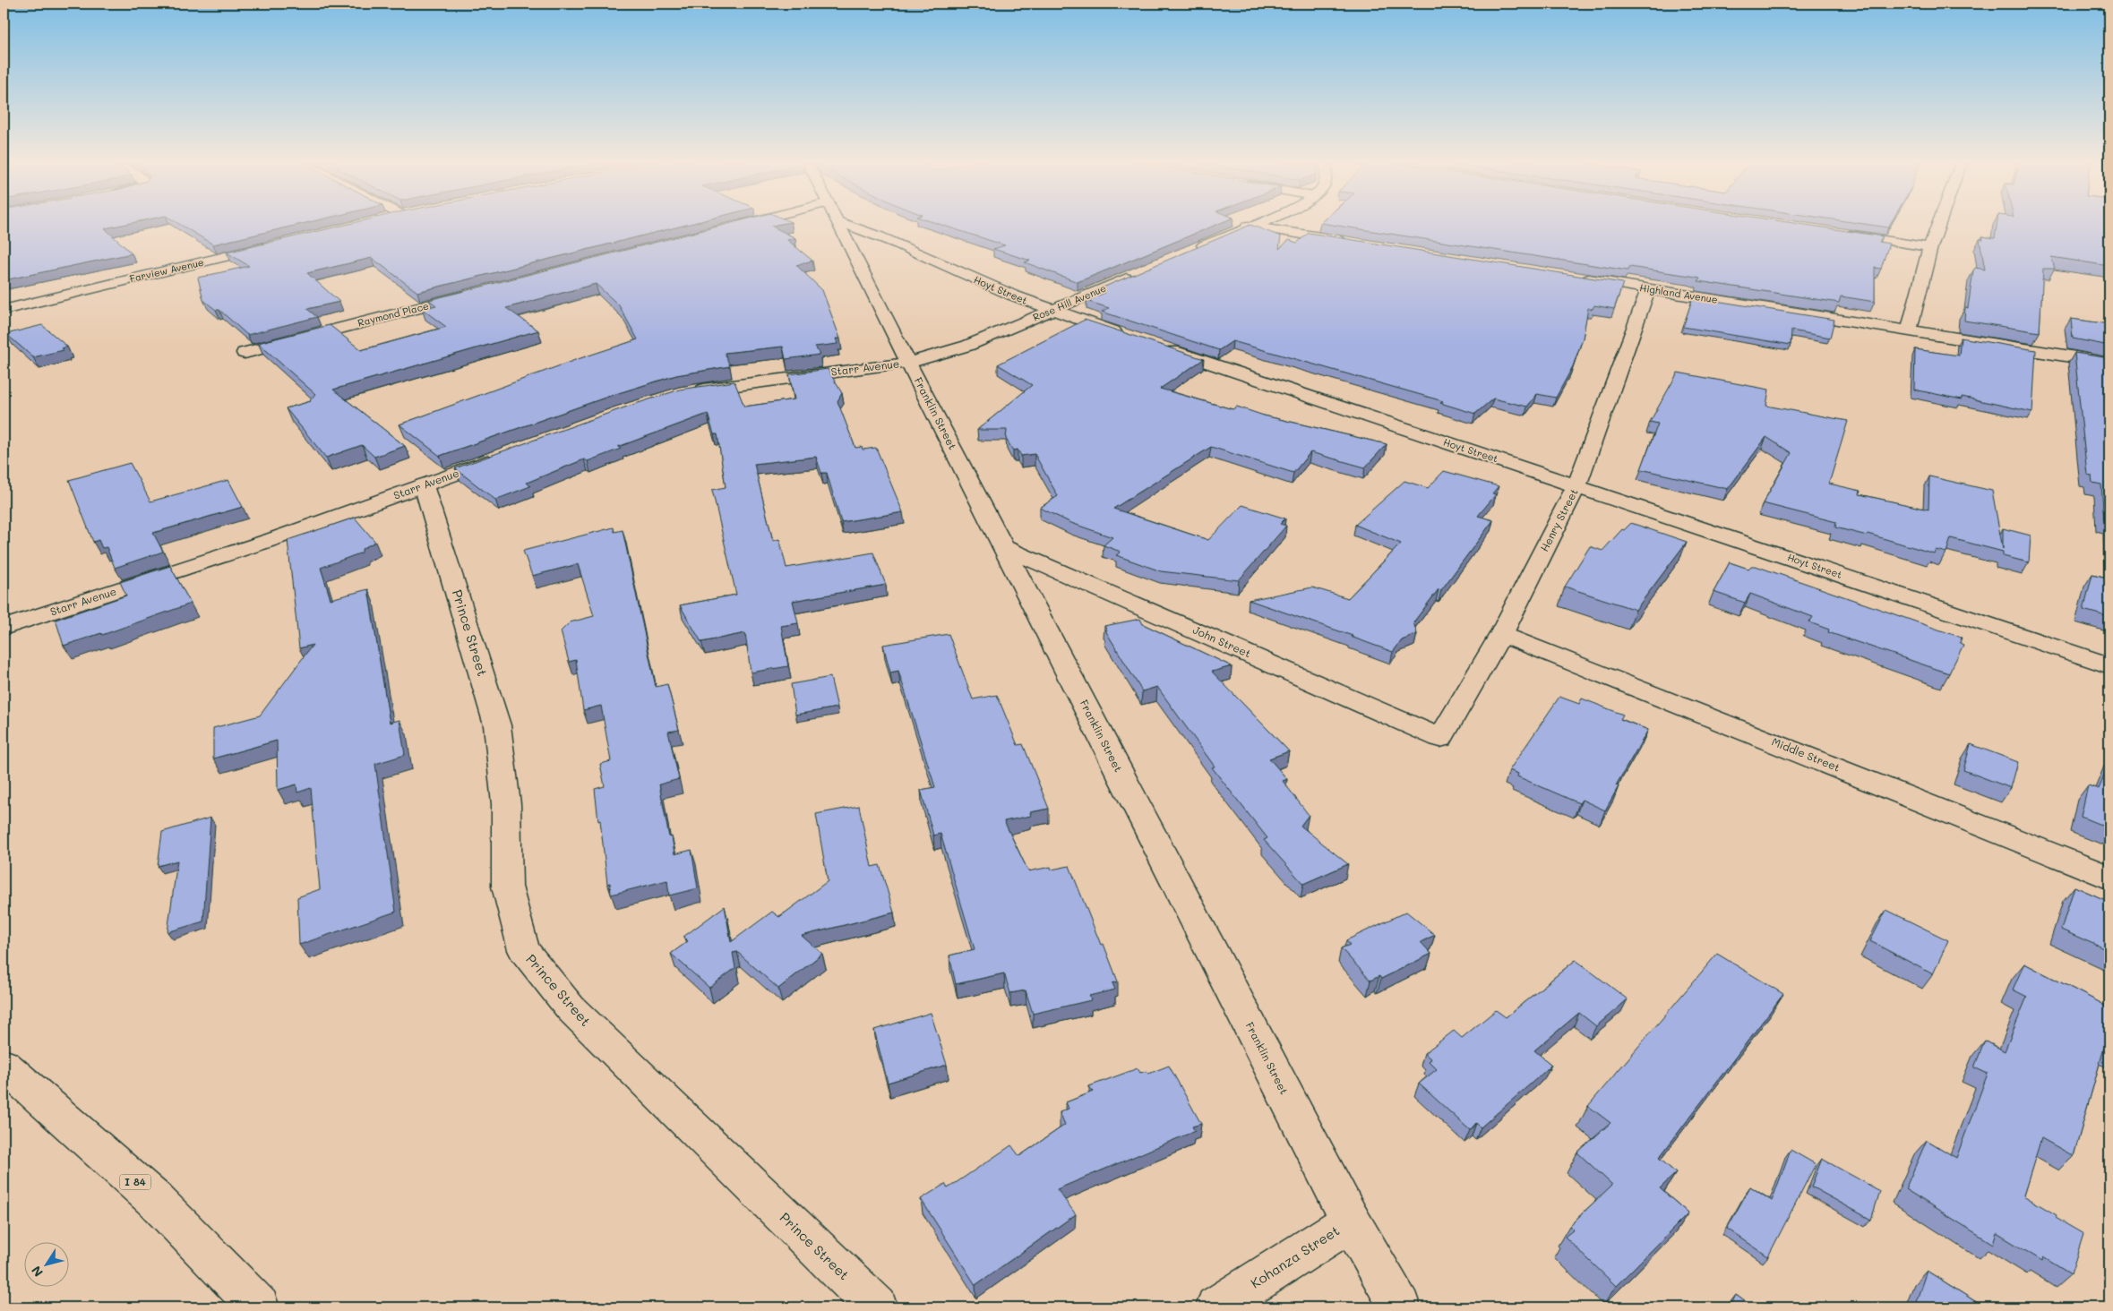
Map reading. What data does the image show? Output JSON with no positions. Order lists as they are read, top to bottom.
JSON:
{
  "streets": {
    "main road": [
      "Farview Avenue",
      "Hoyt Street",
      "Highland Avenue",
      "Rose Hill Avenue",
      "Raymond Place",
      "Starr Avenue",
      "Franklin Street",
      "Henry Street",
      "Prince Street",
      "John Street",
      "Middle Street",
      "I 84",
      "Kohanza Street"
    ]
  },
  "crossings": [
    ["Hoyt Street", "Rose Hill Avenue"],
    ["Hoyt Street", "Henry Street"],
    ["Highland Avenue", "Henry Street"],
    ["Rose Hill Avenue", "Starr Avenue"],
    ["Rose Hill Avenue", "Franklin Street"],
    ["Starr Avenue", "Franklin Street"],
    ["Starr Avenue", "Prince Street"],
    ["Franklin Street", "John Street"],
    ["Franklin Street", "Kohanza Street"],
    ["Henry Street", "John Street"],
    ["Henry Street", "Middle Street"]
  ],
  "north": "bottom left"
}
